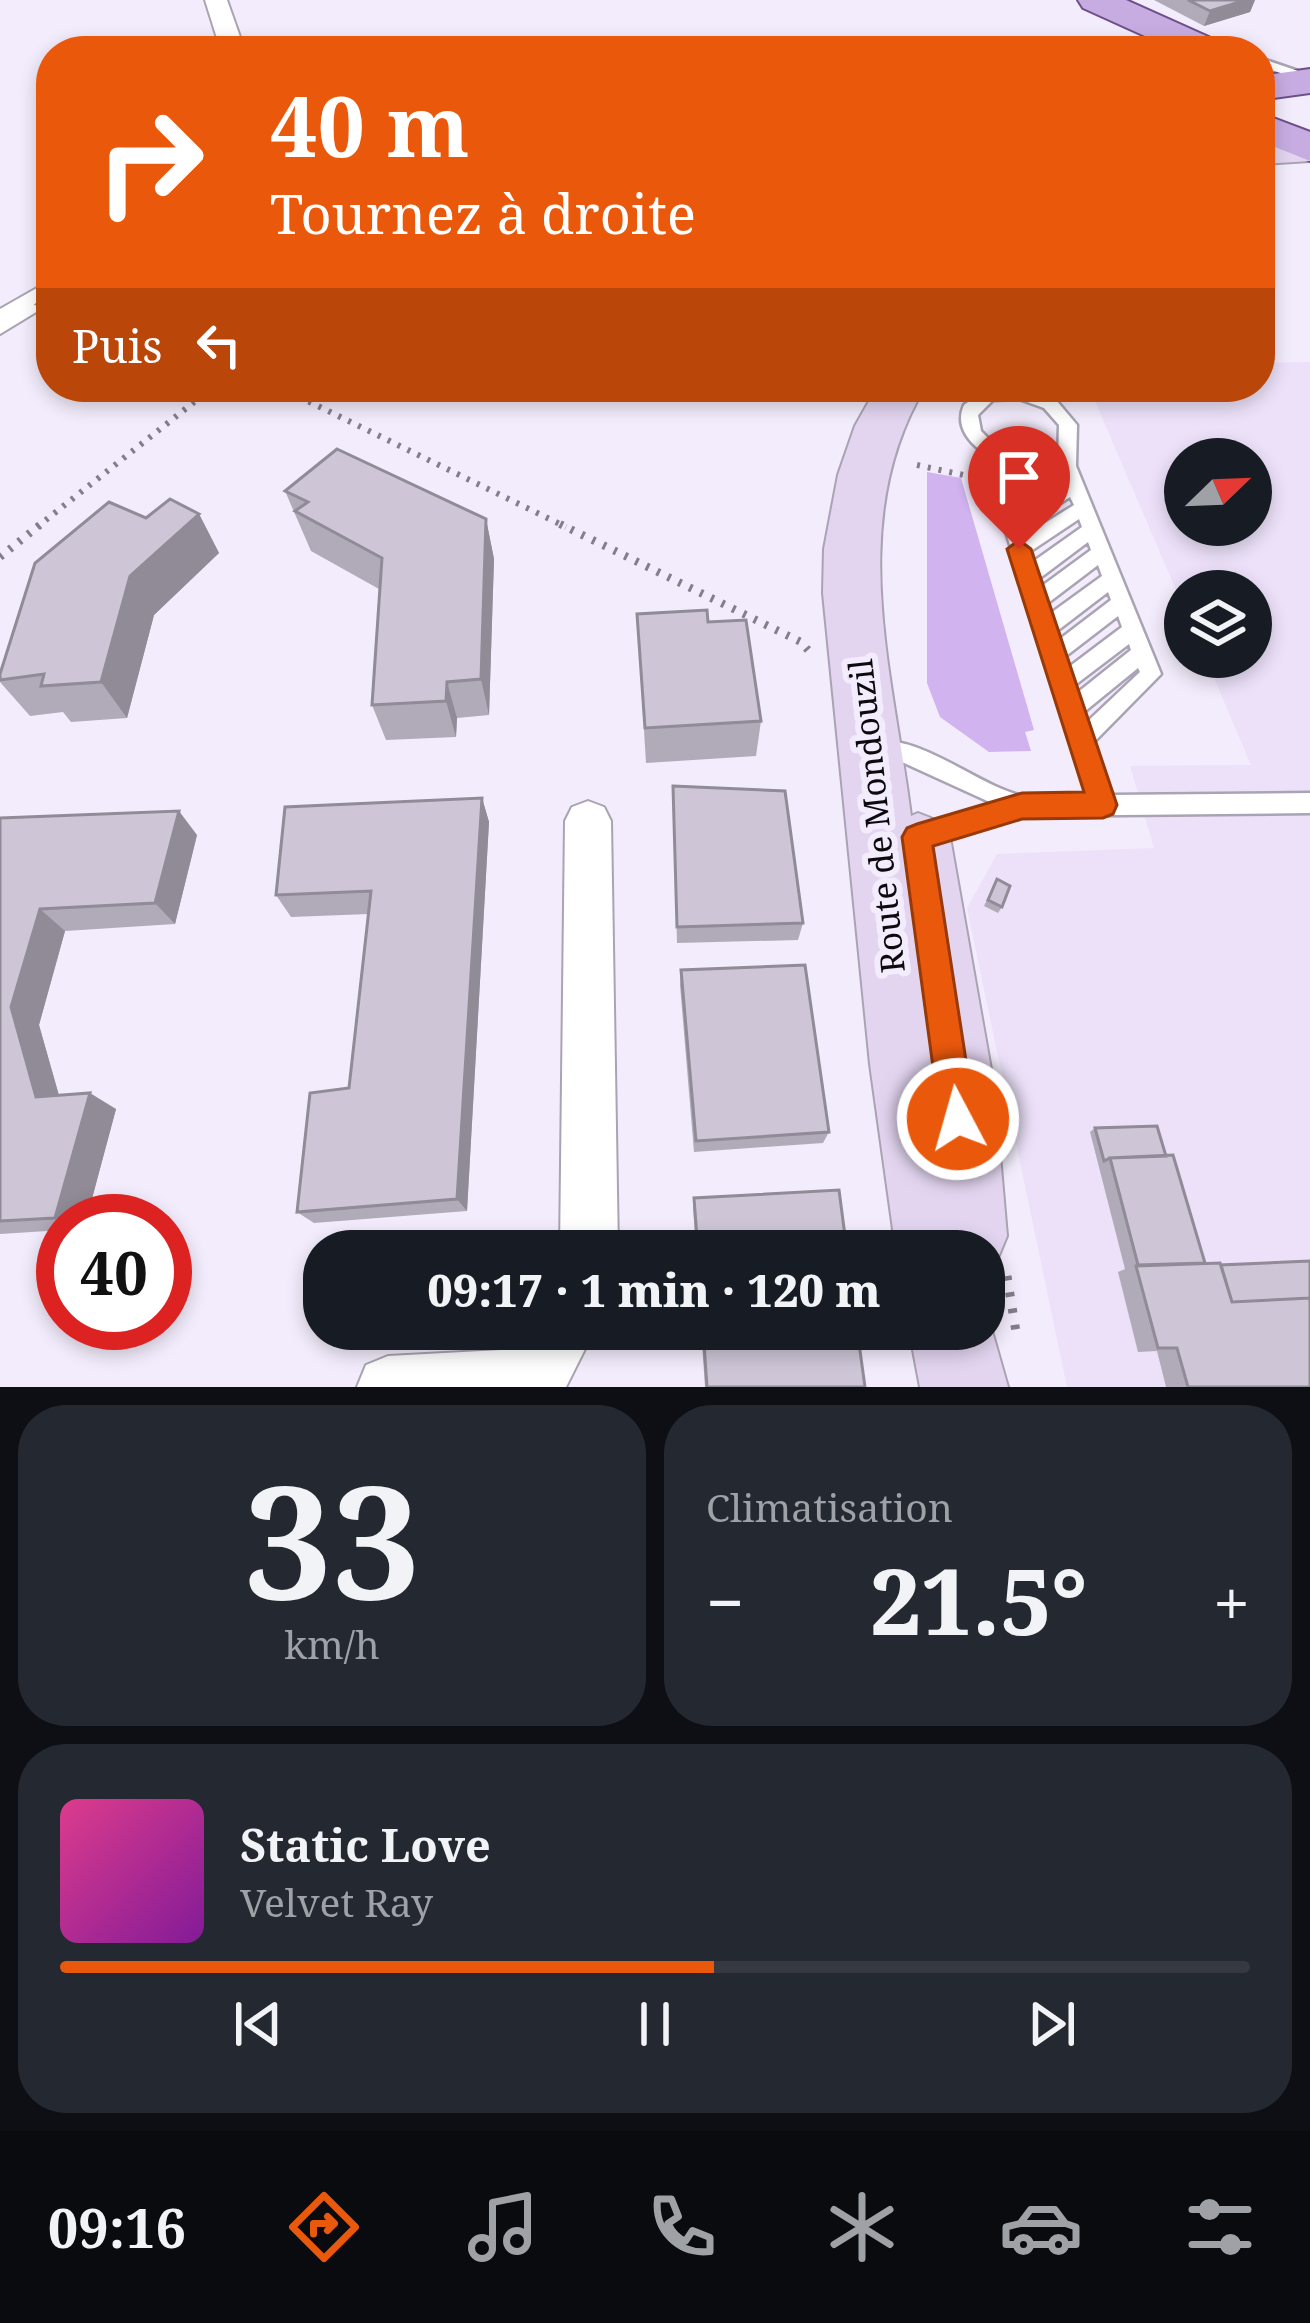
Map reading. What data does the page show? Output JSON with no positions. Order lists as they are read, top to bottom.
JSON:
{
  "streets": {
    "street": ["Route de Mondouzil"]
  },
  "north": "top right",
  "page": {
    "turn": ["40 m", "Tournez à droite"],
    "then": "Puis",
    "limit": "40",
    "trip": "09:17 · 1 min · 120 m",
    "tile": [
      ["33", "km/h"],
      "Climatisation"
    ],
    "heat": ["−", "21.5°", "+"],
    "song": ["Static Love", "Velvet Ray"],
    "tabs": "09:16"
  }
}
